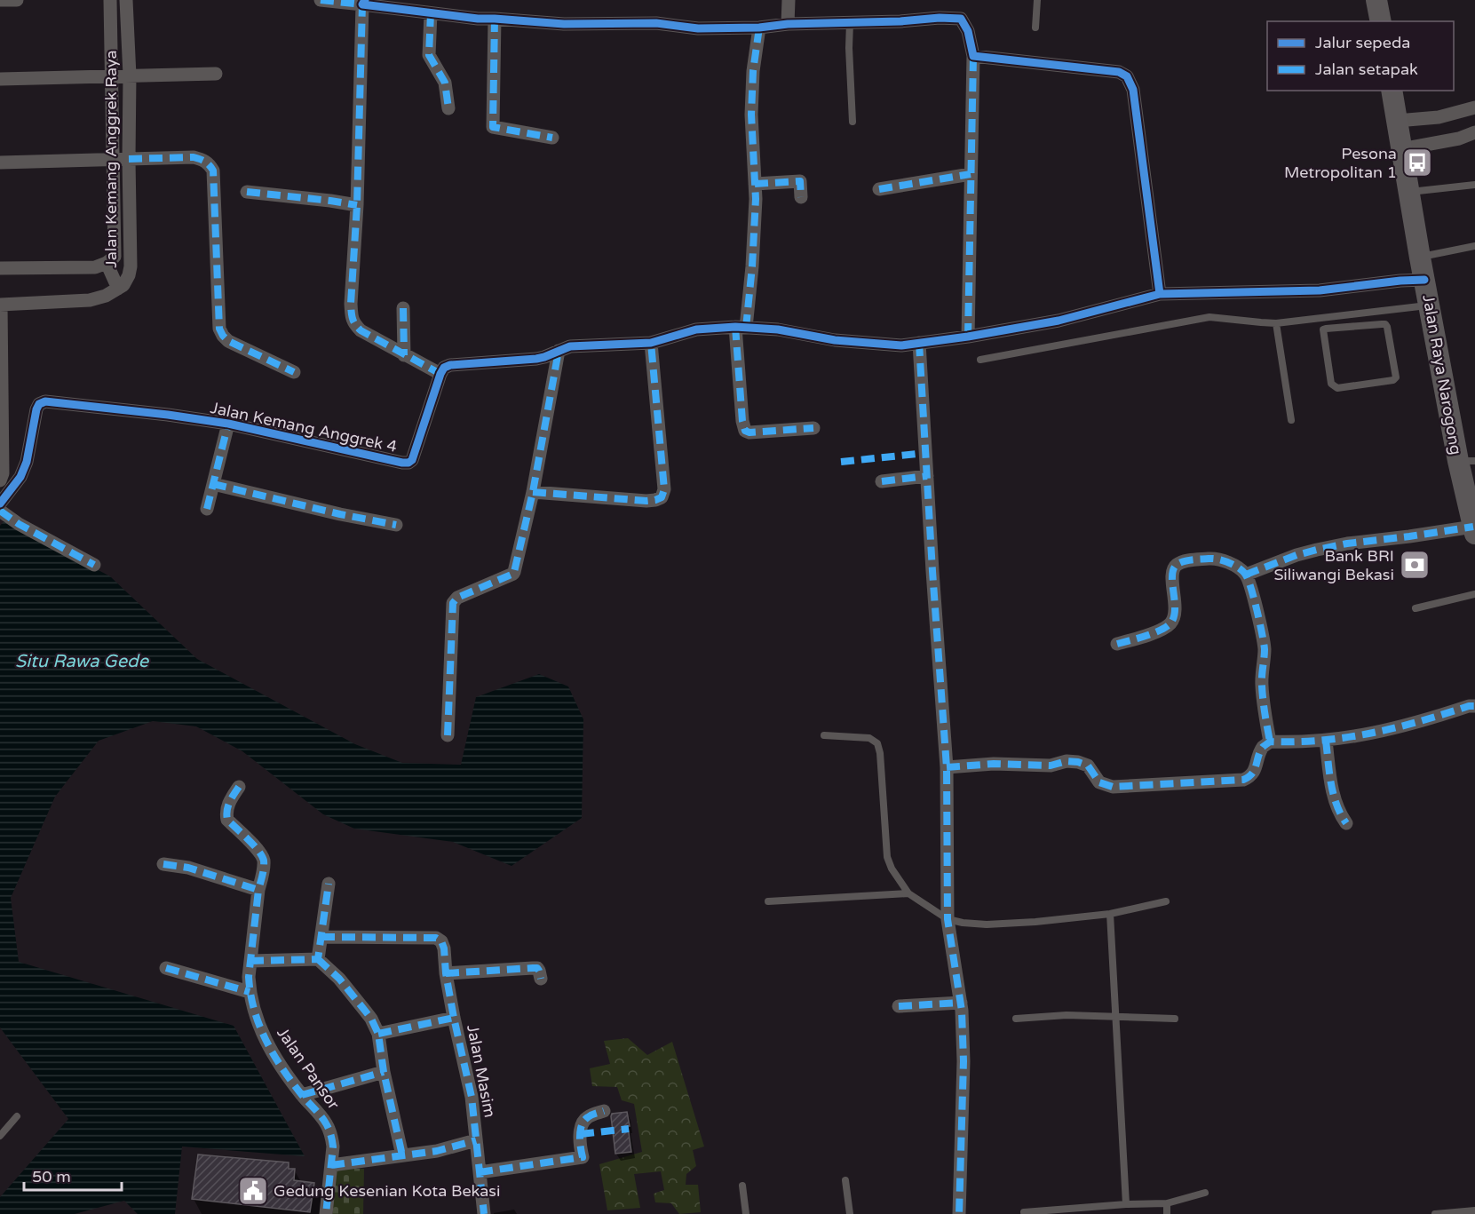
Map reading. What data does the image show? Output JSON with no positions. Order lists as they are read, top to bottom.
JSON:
{
  "streets": {
    "main road": ["Jalan Raya Narogong"],
    "street": [
      "Jalan Kemang Anggrek Raya",
      "Jalan Kemang Anggrek 4",
      "Jalan Pansor",
      "Jalan Masim"
    ]
  },
  "water": ["Situ Rawa Gede"],
  "places": {
    "bus stop": ["Pesona Metropolitan 1"],
    "bank": ["Bank BRI Siliwangi Bekasi"],
    "public building": ["Gedung Kesenian Kota Bekasi"]
  },
  "legend": ["Jalur sepeda", "Jalan setapak"],
  "scale_bar": "50 m"
}
